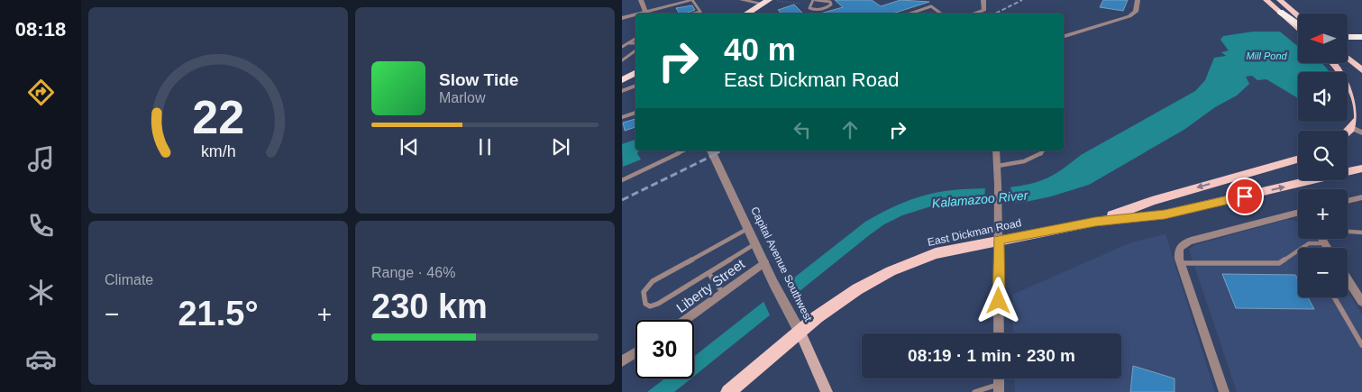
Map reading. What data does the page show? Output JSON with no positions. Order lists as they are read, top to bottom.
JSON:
{
  "streets": {
    "main road": ["East Dickman Road", "Capital Avenue Southwest"],
    "street": ["Liberty Street"]
  },
  "crossings": [
    ["East Dickman Road", "Capital Avenue Southwest"],
    ["Capital Avenue Southwest", "Liberty Street"]
  ],
  "water": ["Mill Pond", "Kalamazoo River"],
  "north": "left",
  "page": {
    "tabs": "08:18",
    "map_buttons": ["+", "−"],
    "turn": ["40 m", "East Dickman Road"],
    "song": ["Slow Tide", "Marlow"],
    "tile": [
      "Climate",
      ["Range · 46%", "230 km"]
    ],
    "heat": ["−", "21.5°", "+"],
    "limit": "30",
    "trip": "08:19 · 1 min · 230 m",
    "gauge": ["22", "km/h"]
  }
}
